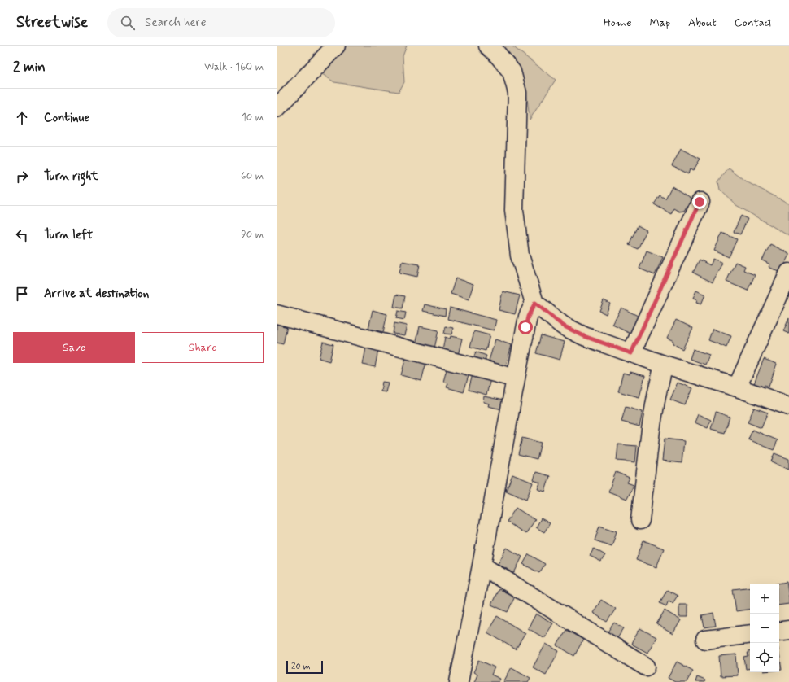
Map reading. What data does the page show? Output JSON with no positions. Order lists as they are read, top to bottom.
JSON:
{
  "scale_bar": "20 m",
  "page": {
    "header": "Streetwise",
    "search": "Search here",
    "nav": [
      "Home",
      "Map",
      "About",
      "Contact"
    ],
    "heading": ["2 min", "Walk · 160 m"],
    "list": [
      ["Continue", "10 m"],
      ["Turn right", "60 m"],
      ["Turn left", "90 m"],
      "Arrive at destination"
    ],
    "buttons": ["Save", "Share"],
    "map_buttons": ["+", "−"],
    "scale": "20 m"
  }
}
